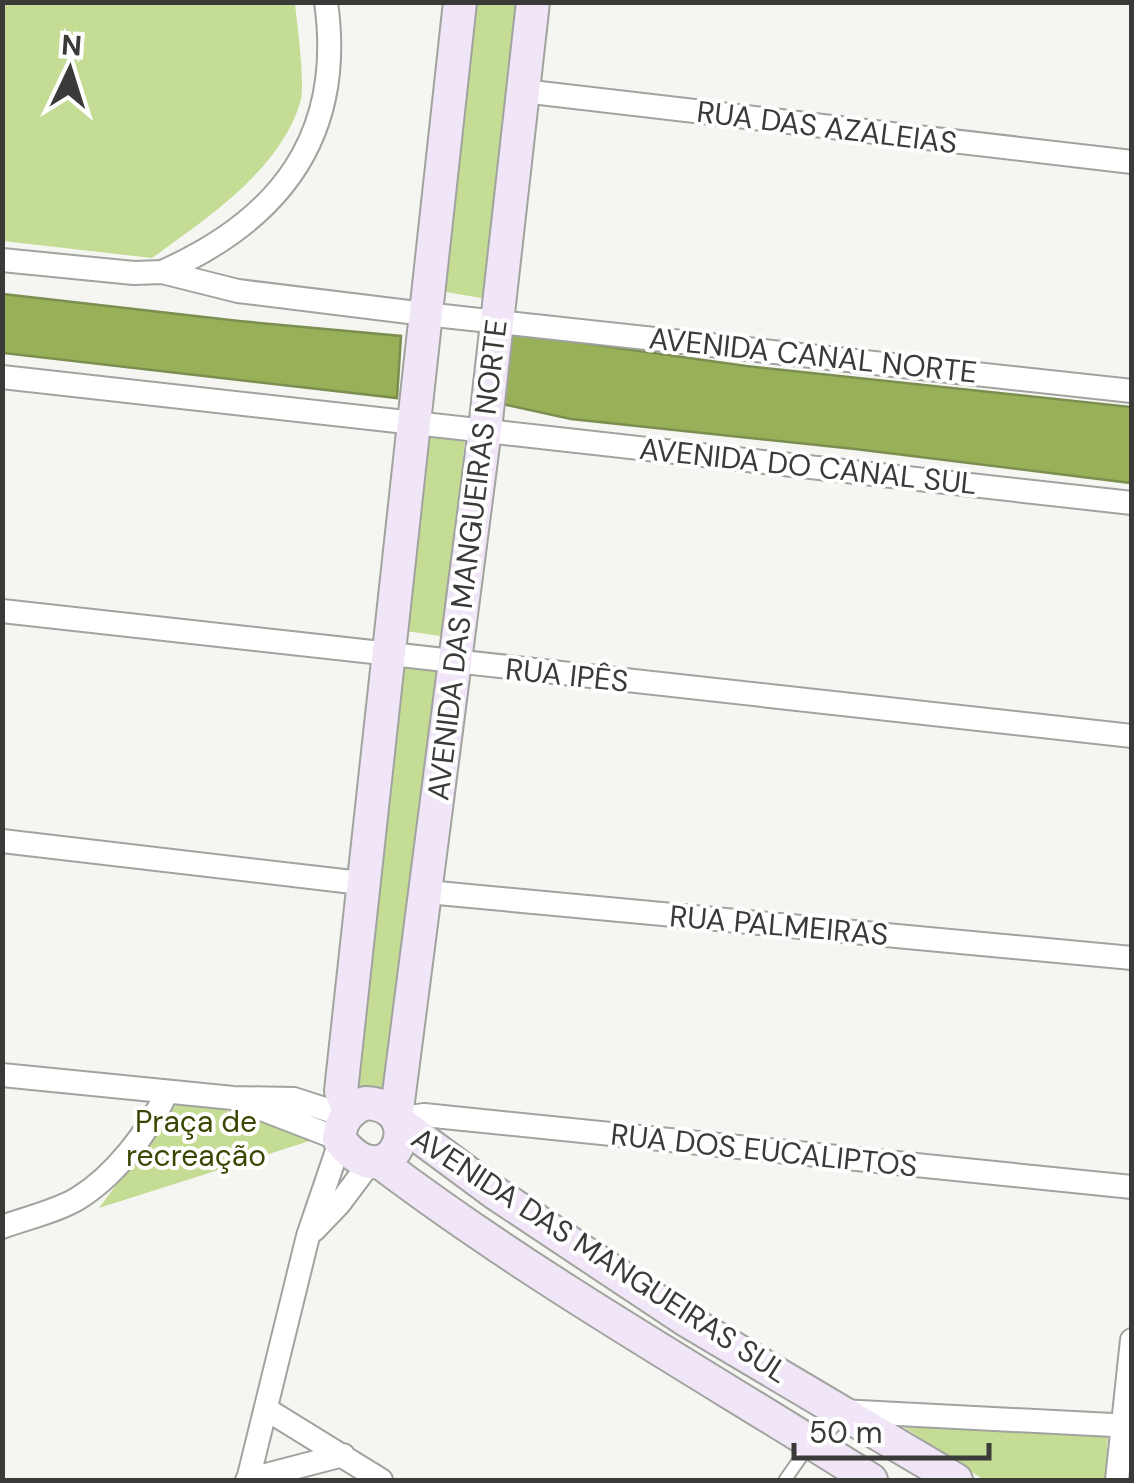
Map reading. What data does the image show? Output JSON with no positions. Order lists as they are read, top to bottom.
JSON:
{
  "streets": {
    "street": [
      "RUA DAS AZALEIAS",
      "AVENIDA CANAL NORTE",
      "AVENIDA DO CANAL SUL",
      "AVENIDA DAS MANGUEIRAS NORTE",
      "RUA IPÊS",
      "RUA PALMEIRAS",
      "RUA DOS EUCALIPTOS",
      "AVENIDA DAS MANGUEIRAS SUL"
    ]
  },
  "crossings": [
    ["RUA DAS AZALEIAS", "AVENIDA DAS MANGUEIRAS NORTE"],
    ["AVENIDA CANAL NORTE", "AVENIDA DAS MANGUEIRAS NORTE"],
    ["AVENIDA DO CANAL SUL", "AVENIDA DAS MANGUEIRAS NORTE"],
    ["AVENIDA DAS MANGUEIRAS NORTE", "RUA IPÊS"],
    ["AVENIDA DAS MANGUEIRAS NORTE", "RUA PALMEIRAS"],
    ["AVENIDA DAS MANGUEIRAS NORTE", "RUA DOS EUCALIPTOS"],
    ["AVENIDA DAS MANGUEIRAS NORTE", "AVENIDA DAS MANGUEIRAS SUL"],
    ["RUA DOS EUCALIPTOS", "AVENIDA DAS MANGUEIRAS SUL"]
  ],
  "parks": ["Praça de recreação"],
  "scale_bar": "50 m",
  "north": "top"
}
